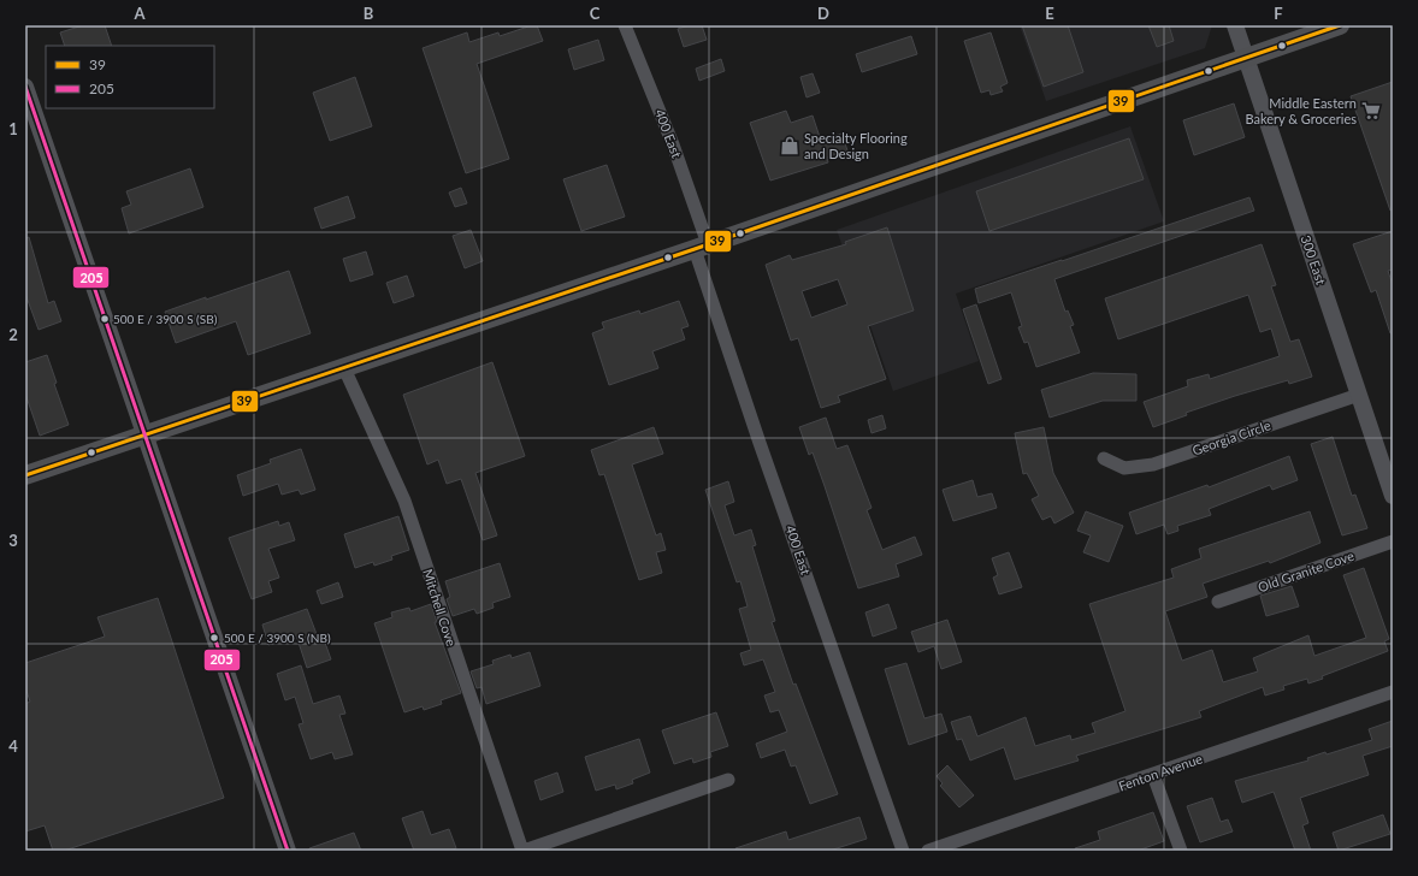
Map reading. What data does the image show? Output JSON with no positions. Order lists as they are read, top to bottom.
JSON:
{
  "streets": {
    "street": [
      "400 East",
      "300 East",
      "Georgia Circle",
      "Old Granite Cove",
      "Mitchell Cove",
      "Fenton Avenue"
    ]
  },
  "crossings": [
    ["300 East", "Georgia Circle"]
  ],
  "places": {
    "supermarket": ["Middle Eastern Bakery & Groceries"],
    "shop": ["Specialty Flooring and Design"],
    "other": ["500 E / 3900 S (SB)", "500 E / 3900 S (NB)"]
  },
  "lines": ["transit line 39", "transit line 205"],
  "legend": ["39", "205"],
  "grid": {
    "columns": [
      "A",
      "B",
      "C",
      "D",
      "E",
      "F"
    ],
    "rows": [
      "1",
      "2",
      "3",
      "4"
    ]
  }
}
